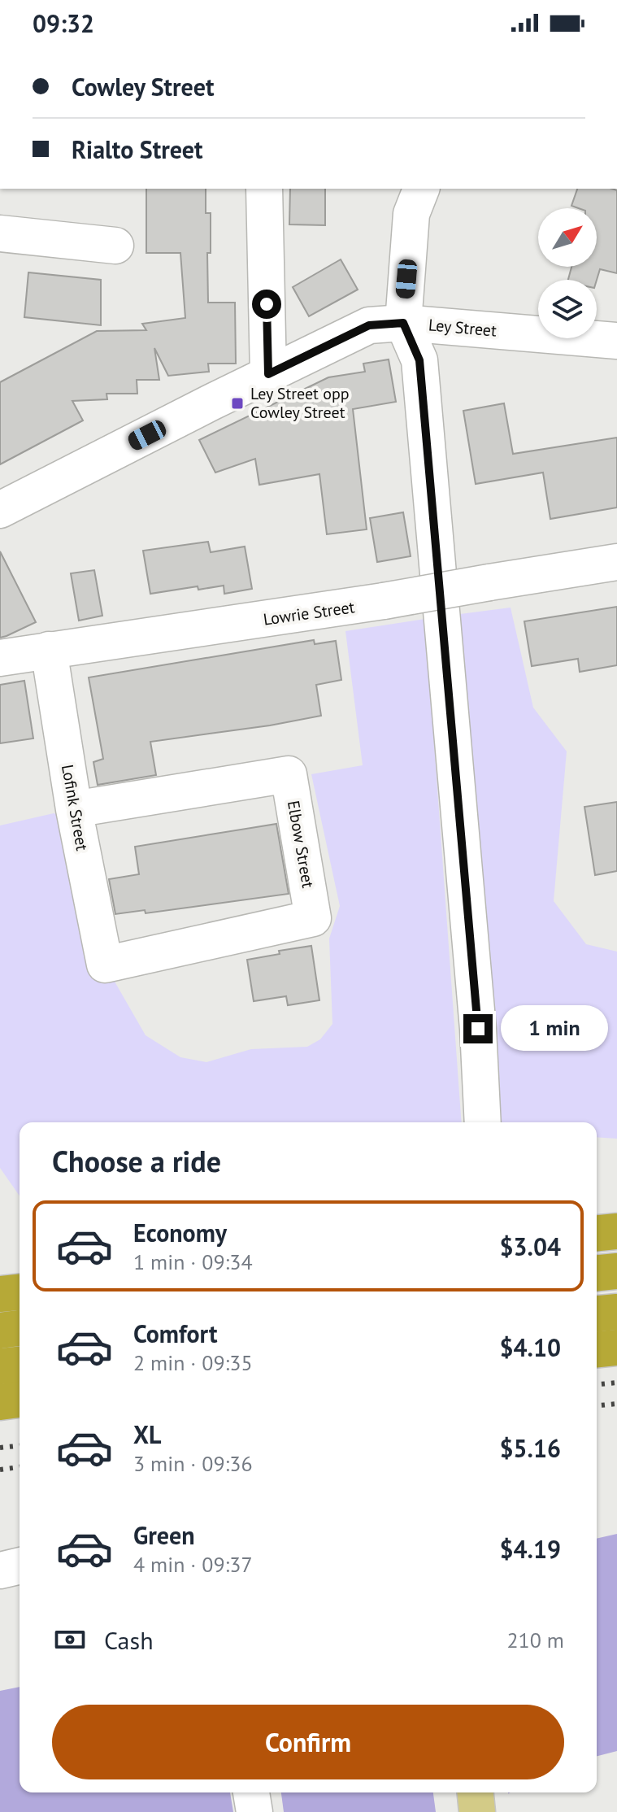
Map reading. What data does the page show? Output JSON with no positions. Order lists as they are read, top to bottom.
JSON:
{
  "streets": {
    "street": [
      "Ley Street",
      "Lowrie Street",
      "Lofink Street",
      "Elbow Street"
    ]
  },
  "crossings": [
    ["Lowrie Street", "Lofink Street"],
    ["Lofink Street", "Elbow Street"]
  ],
  "places": {
    "transit": ["Ley Street opp Cowley Street"]
  },
  "north": "top right",
  "page": {
    "status": "09:32",
    "banner": ["Cowley Street", "Rialto Street"],
    "bubble": "1 min",
    "heading": "Choose a ride",
    "list": [
      {
        "name": "Economy",
        "note": "1 min · 09:34",
        "value": "$3.04"
      },
      {
        "name": "Comfort",
        "note": "2 min · 09:35",
        "value": "$4.10"
      },
      {
        "name": "XL",
        "note": "3 min · 09:36",
        "value": "$5.16"
      },
      {
        "name": "Green",
        "note": "4 min · 09:37",
        "value": "$4.19"
      }
    ],
    "pay": ["Cash", "210 m"],
    "buttons": "Confirm"
  }
}
